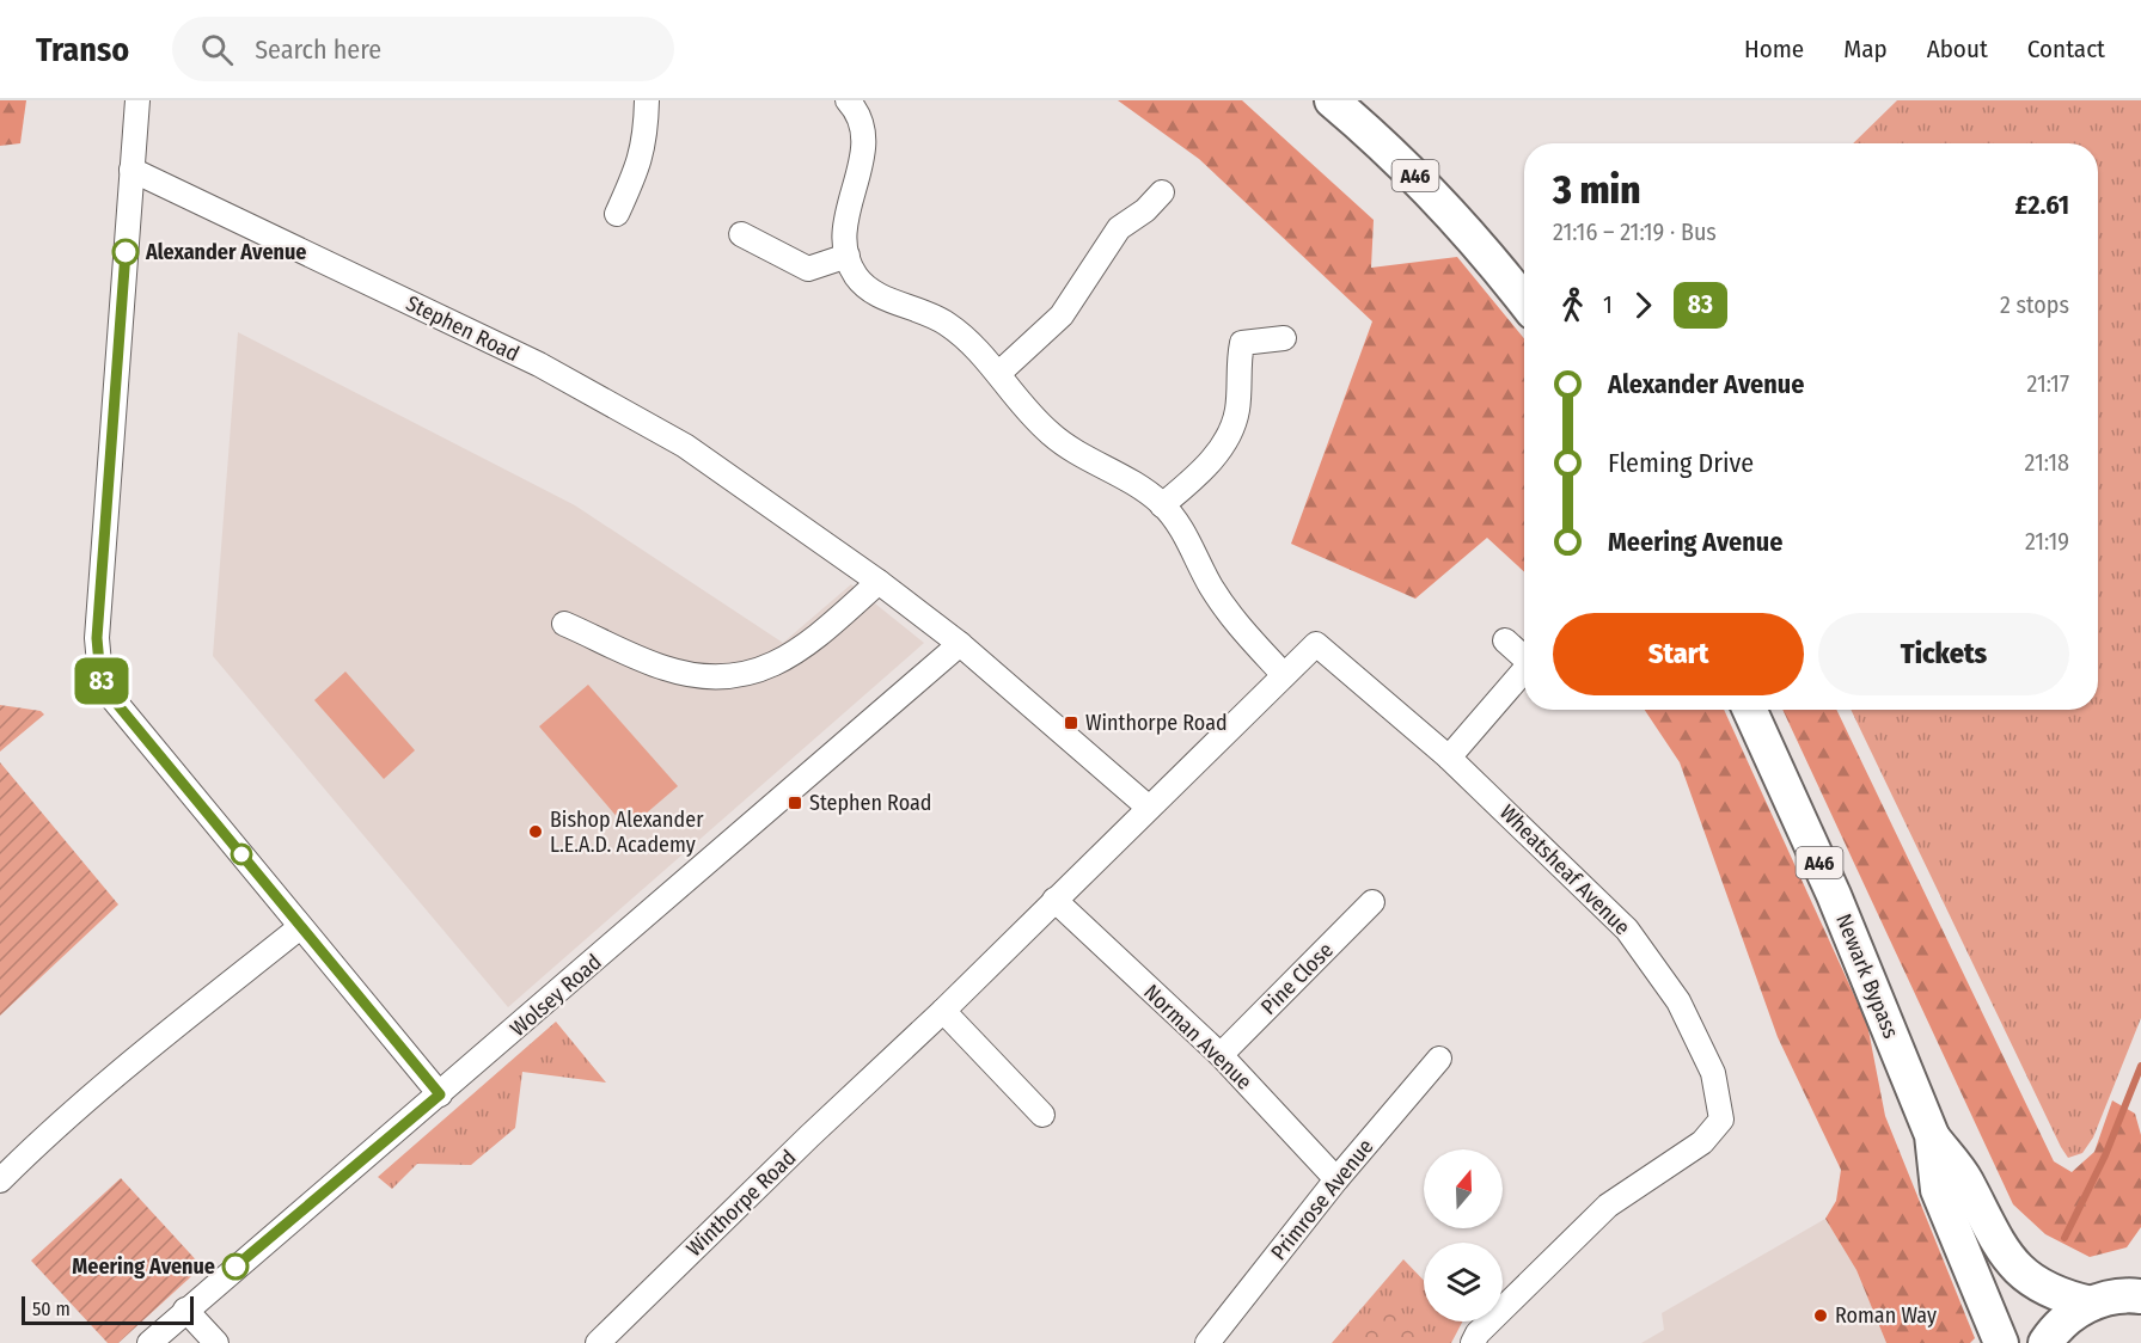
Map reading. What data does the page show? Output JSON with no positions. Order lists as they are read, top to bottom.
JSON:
{
  "streets": {
    "highway": ["A46", "Newark Bypass"],
    "street": [
      "Stephen Road",
      "Wheatsheaf Avenue",
      "Pine Close",
      "Wolsey Road",
      "Norman Avenue",
      "Primrose Avenue",
      "Winthorpe Road"
    ]
  },
  "crossings": [
    ["Stephen Road", "Wolsey Road"],
    ["Stephen Road", "Winthorpe Road"],
    ["Wheatsheaf Avenue", "Winthorpe Road"],
    ["Pine Close", "Norman Avenue"],
    ["Norman Avenue", "Primrose Avenue"],
    ["Norman Avenue", "Winthorpe Road"]
  ],
  "places": {
    "other": [
      "Alexander Avenue",
      "Bishop Alexander L.E.A.D. Academy",
      "Meering Avenue",
      "Roman Way"
    ],
    "transit": ["Winthorpe Road", "Stephen Road"]
  },
  "lines": ["bus line 83"],
  "scale_bar": "50 m",
  "north": "top",
  "page": {
    "header": "Transo",
    "search": "Search here",
    "nav": [
      "Home",
      "Map",
      "About",
      "Contact"
    ],
    "on_map": "83",
    "heading": ["3 min", "21:16 – 21:19 · Bus", "£2.61"],
    "legs": ["1", "83", "2 stops"],
    "list": [
      {
        "name": "Alexander Avenue",
        "value": "21:17"
      },
      {
        "name": "Fleming Drive",
        "value": "21:18"
      },
      {
        "name": "Meering Avenue",
        "value": "21:19"
      }
    ],
    "buttons": ["Start", "Tickets"],
    "scale": "50 m"
  }
}
